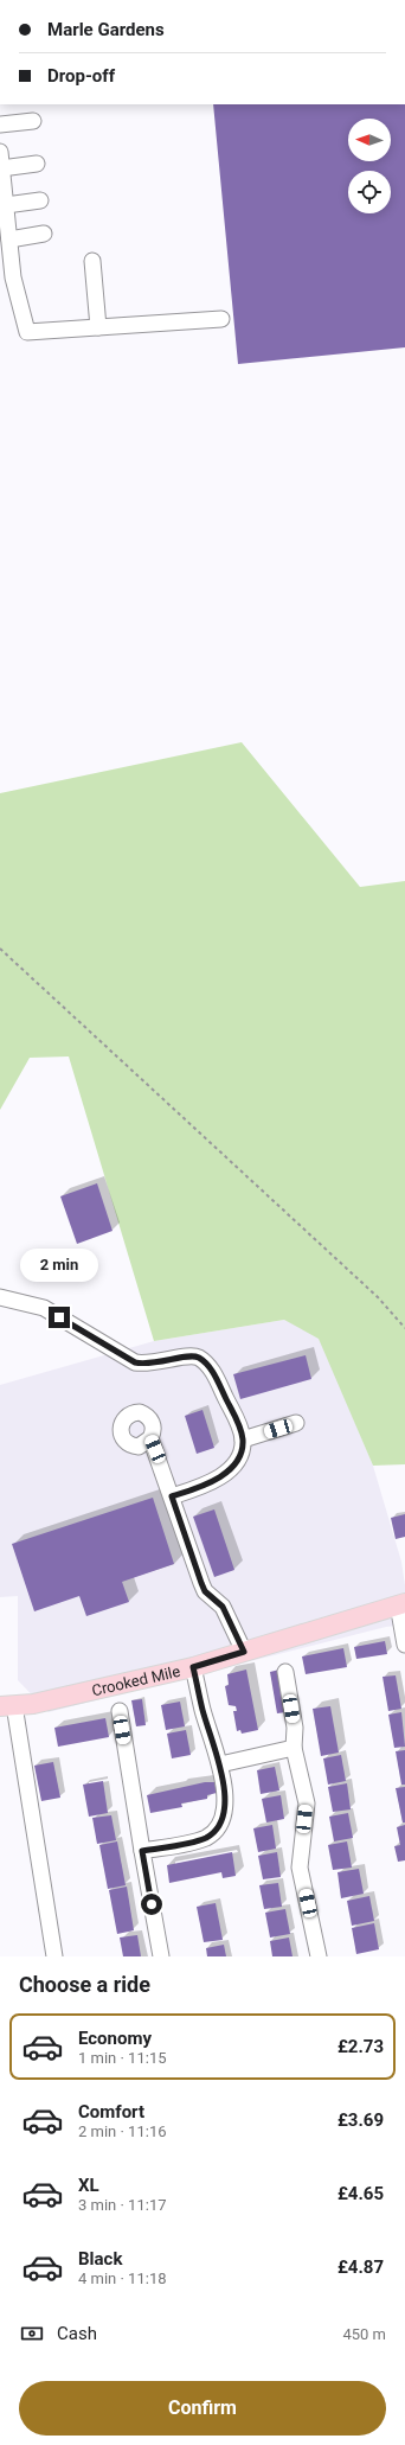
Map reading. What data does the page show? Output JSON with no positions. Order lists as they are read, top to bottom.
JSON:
{
  "streets": {
    "main road": ["Crooked Mile"]
  },
  "north": "left",
  "page": {
    "banner": ["Marle Gardens", "Drop-off"],
    "bubble": "2 min",
    "heading": "Choose a ride",
    "list": [
      {
        "name": "Economy",
        "note": "1 min · 11:15",
        "value": "£2.73"
      },
      {
        "name": "Comfort",
        "note": "2 min · 11:16",
        "value": "£3.69"
      },
      {
        "name": "XL",
        "note": "3 min · 11:17",
        "value": "£4.65"
      },
      {
        "name": "Black",
        "note": "4 min · 11:18",
        "value": "£4.87"
      }
    ],
    "pay": ["Cash", "450 m"],
    "buttons": "Confirm"
  }
}
